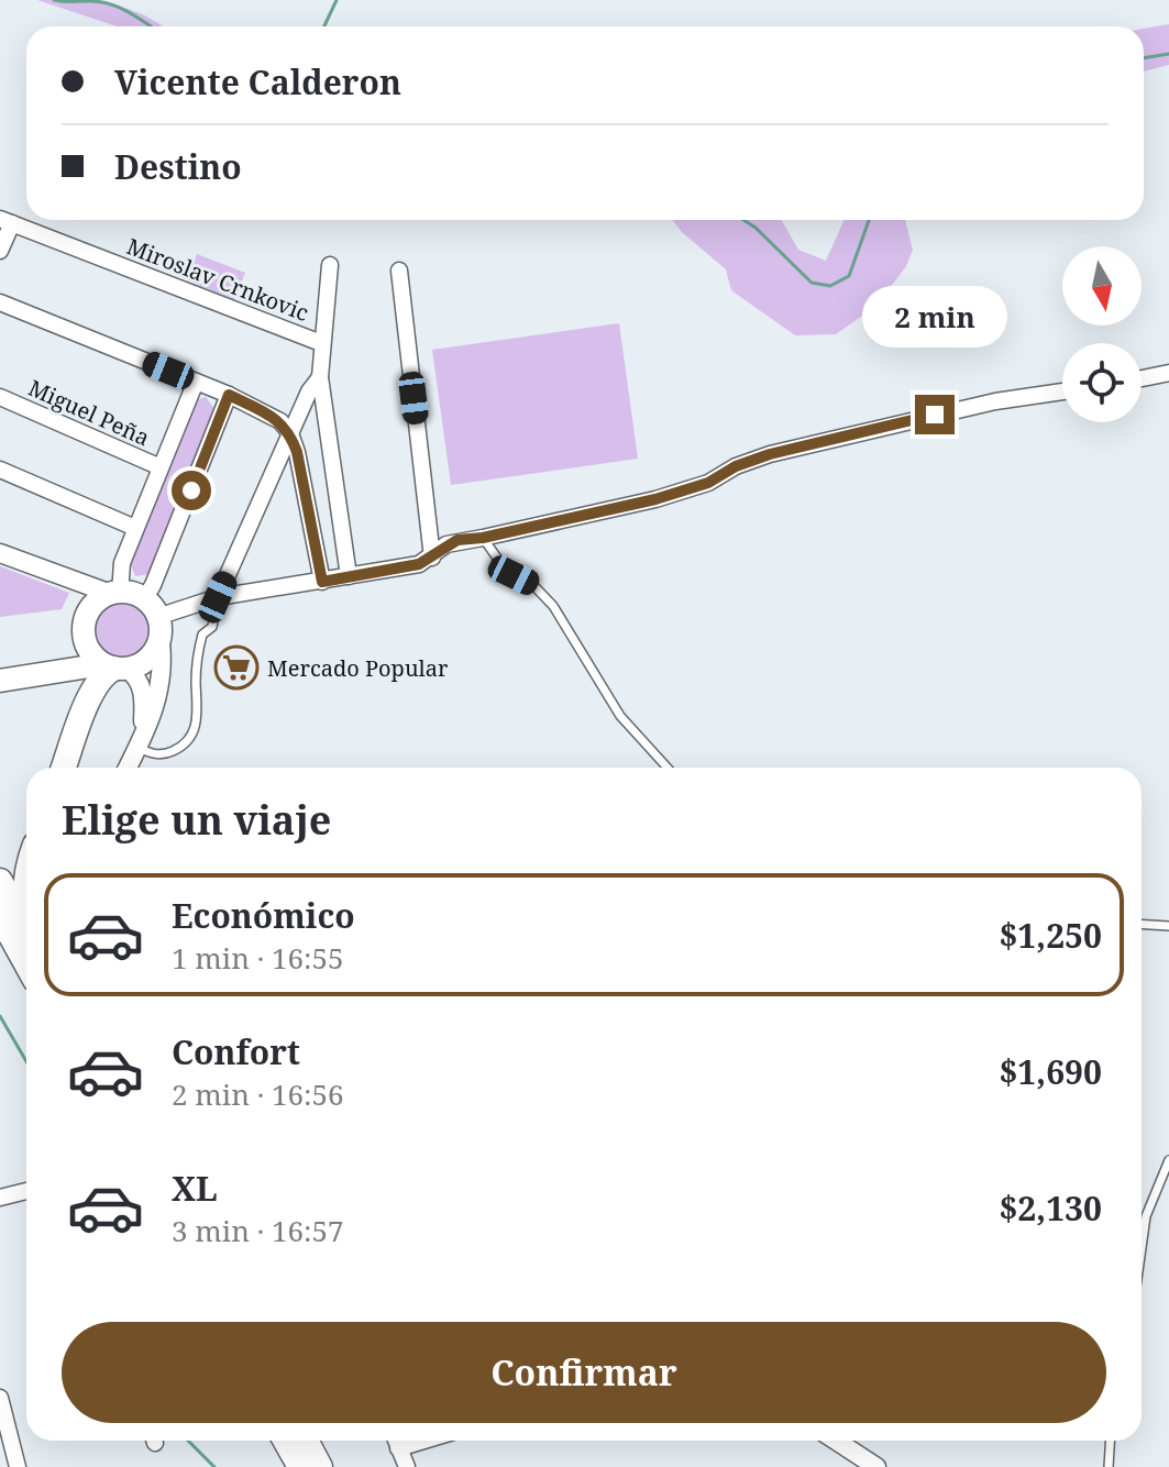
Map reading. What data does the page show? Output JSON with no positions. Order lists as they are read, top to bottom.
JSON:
{
  "streets": {
    "street": ["Miroslav Crnkovic", "Miguel Peña"]
  },
  "places": {
    "supermarket": ["Mercado Popular"]
  },
  "north": "bottom",
  "page": {
    "banner": ["Vicente Calderon", "Destino"],
    "bubble": "2 min",
    "heading": "Elige un viaje",
    "list": [
      {
        "name": "Económico",
        "note": "1 min · 16:55",
        "value": "$1,250"
      },
      {
        "name": "Confort",
        "note": "2 min · 16:56",
        "value": "$1,690"
      },
      {
        "name": "XL",
        "note": "3 min · 16:57",
        "value": "$2,130"
      }
    ],
    "buttons": "Confirmar"
  }
}
